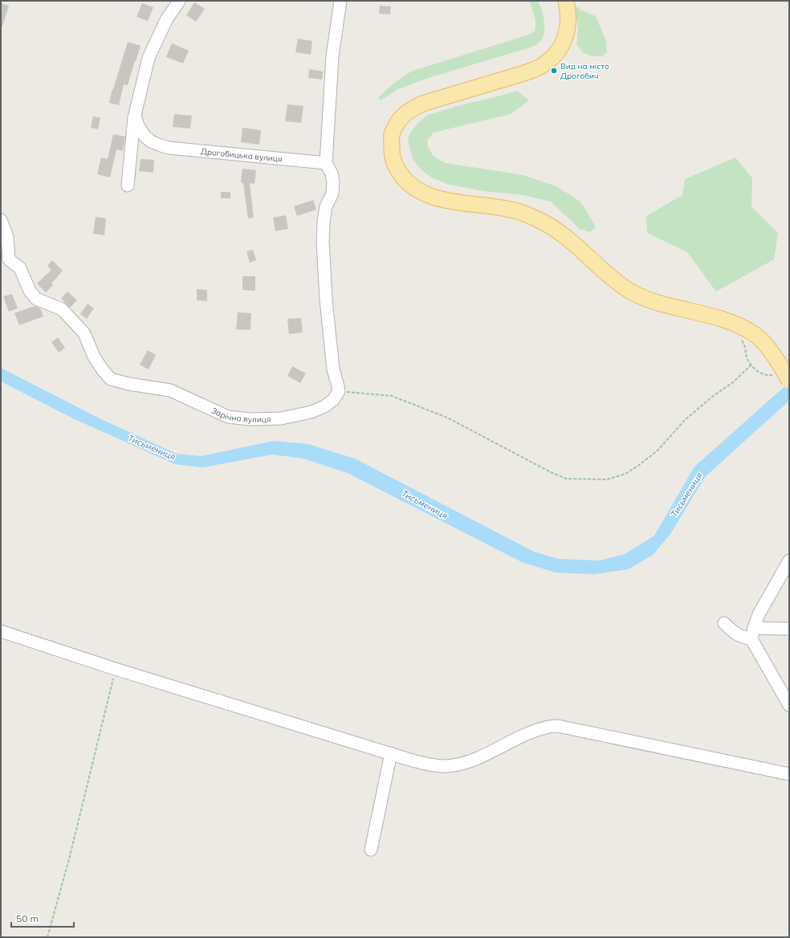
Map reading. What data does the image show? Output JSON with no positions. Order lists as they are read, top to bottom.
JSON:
{
  "streets": {
    "street": ["Дрогобицька вулиця", "Зарічна вулиця"]
  },
  "water": ["Тисьмениця"],
  "places": ["Вид на місто Дрогобич"],
  "scale_bar": "50 m"
}
